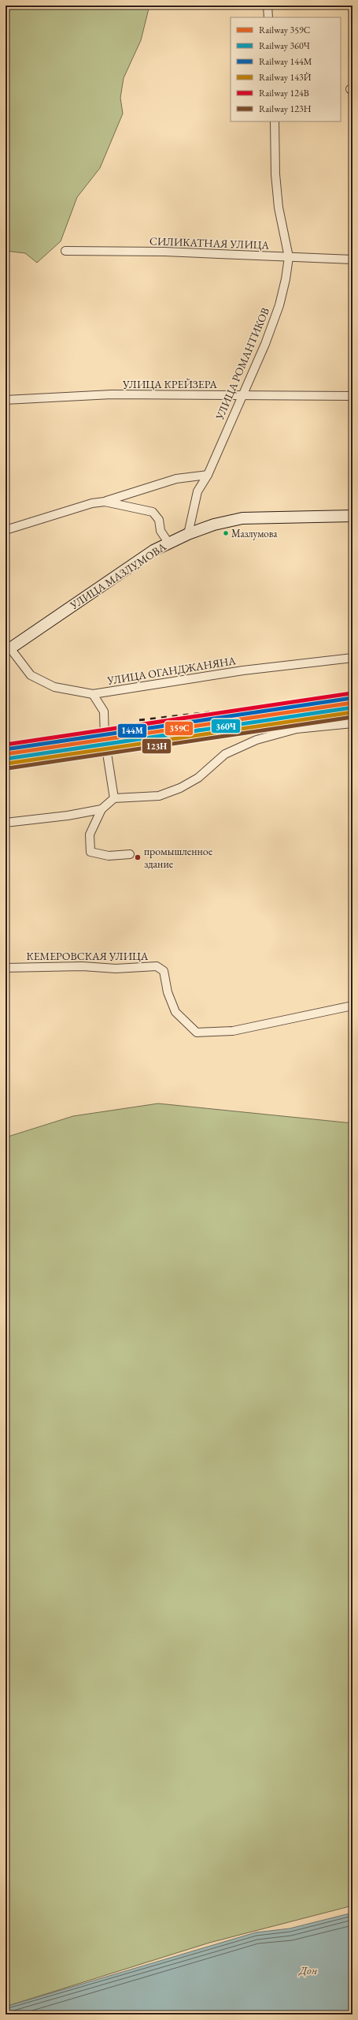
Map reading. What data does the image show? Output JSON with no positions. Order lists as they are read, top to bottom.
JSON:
{
  "streets": {
    "street": [
      "СИЛИКАТНАЯ УЛИЦА",
      "УЛИЦА РОМАНТИКОВ",
      "УЛИЦА КРЕЙЗЕРА",
      "УЛИЦА МАЗЛУМОВА",
      "УЛИЦА ОГАНДЖАНЯНА",
      "КЕМЕРОВСКАЯ УЛИЦА"
    ]
  },
  "crossings": [
    ["СИЛИКАТНАЯ УЛИЦА", "УЛИЦА РОМАНТИКОВ"],
    ["УЛИЦА РОМАНТИКОВ", "УЛИЦА КРЕЙЗЕРА"],
    ["УЛИЦА РОМАНТИКОВ", "УЛИЦА МАЗЛУМОВА"],
    ["УЛИЦА МАЗЛУМОВА", "УЛИЦА ОГАНДЖАНЯНА"]
  ],
  "water": ["Дон"],
  "places": ["Мазлумова", "промышленное здание"],
  "lines": [
    "rail line 124В",
    "rail line 144М",
    "rail line 359С",
    "rail line 360Ч",
    "rail line 143Й",
    "rail line 123Н"
  ],
  "legend": [
    "Railway 359С",
    "Railway 360Ч",
    "Railway 144М",
    "Railway 143Й",
    "Railway 124В",
    "Railway 123Н"
  ]
}
